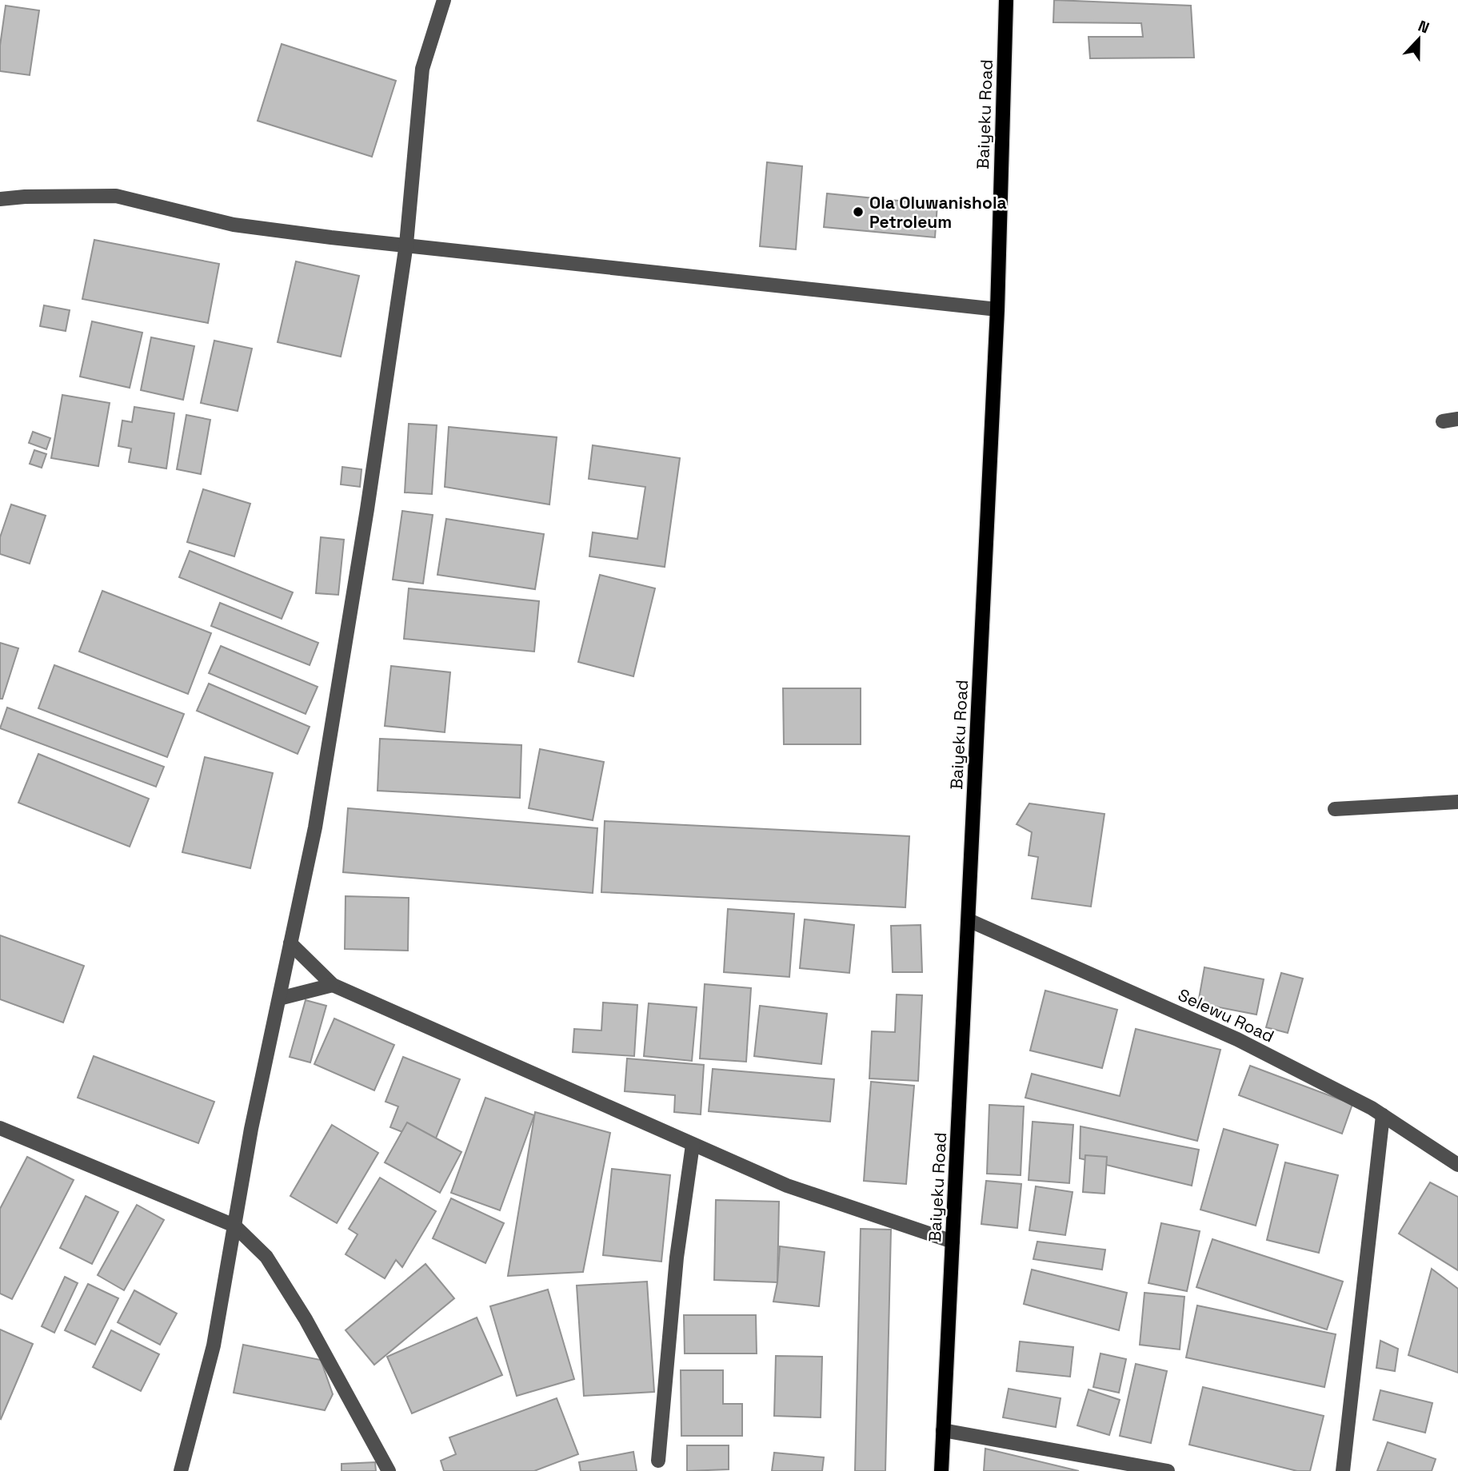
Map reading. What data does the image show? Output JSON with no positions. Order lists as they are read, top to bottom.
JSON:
{
  "streets": {
    "main road": ["Baiyeku Road"],
    "street": ["Selewu Road"]
  },
  "crossings": [
    ["Baiyeku Road", "Selewu Road"]
  ],
  "places": ["Ola Oluwanishola Petroleum"],
  "north": "top"
}
